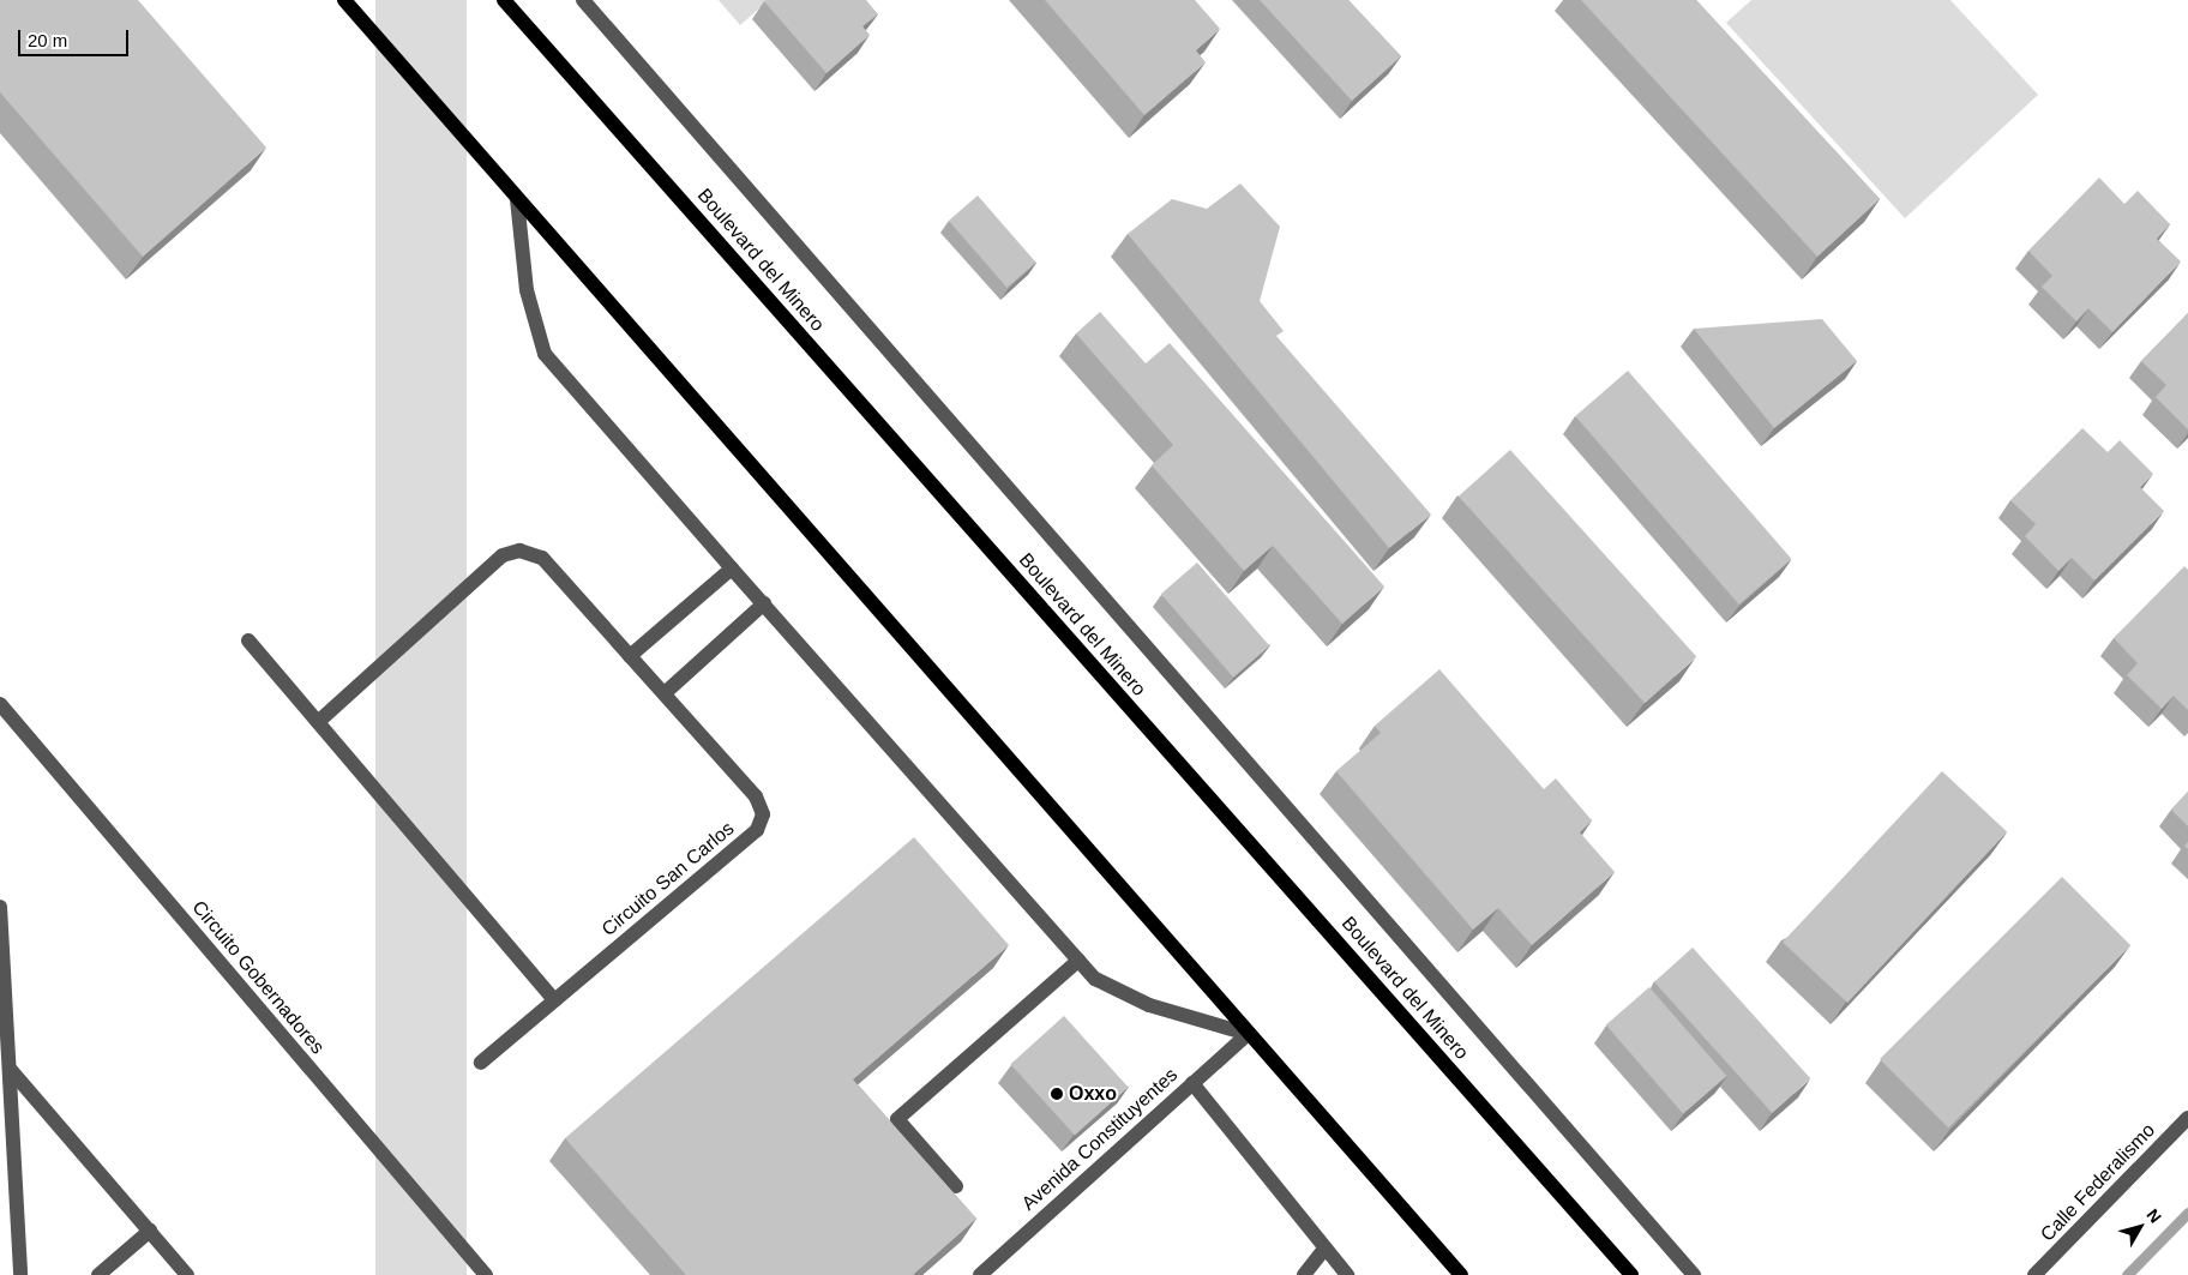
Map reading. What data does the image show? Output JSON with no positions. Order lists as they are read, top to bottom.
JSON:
{
  "streets": {
    "main road": ["Boulevard del Minero"],
    "street": [
      "Circuito San Carlos",
      "Circuito Gobernadores",
      "Avenida Constituyentes",
      "Calle Federalismo"
    ]
  },
  "places": ["Oxxo"],
  "scale_bar": "20 m",
  "north": "top right"
}
